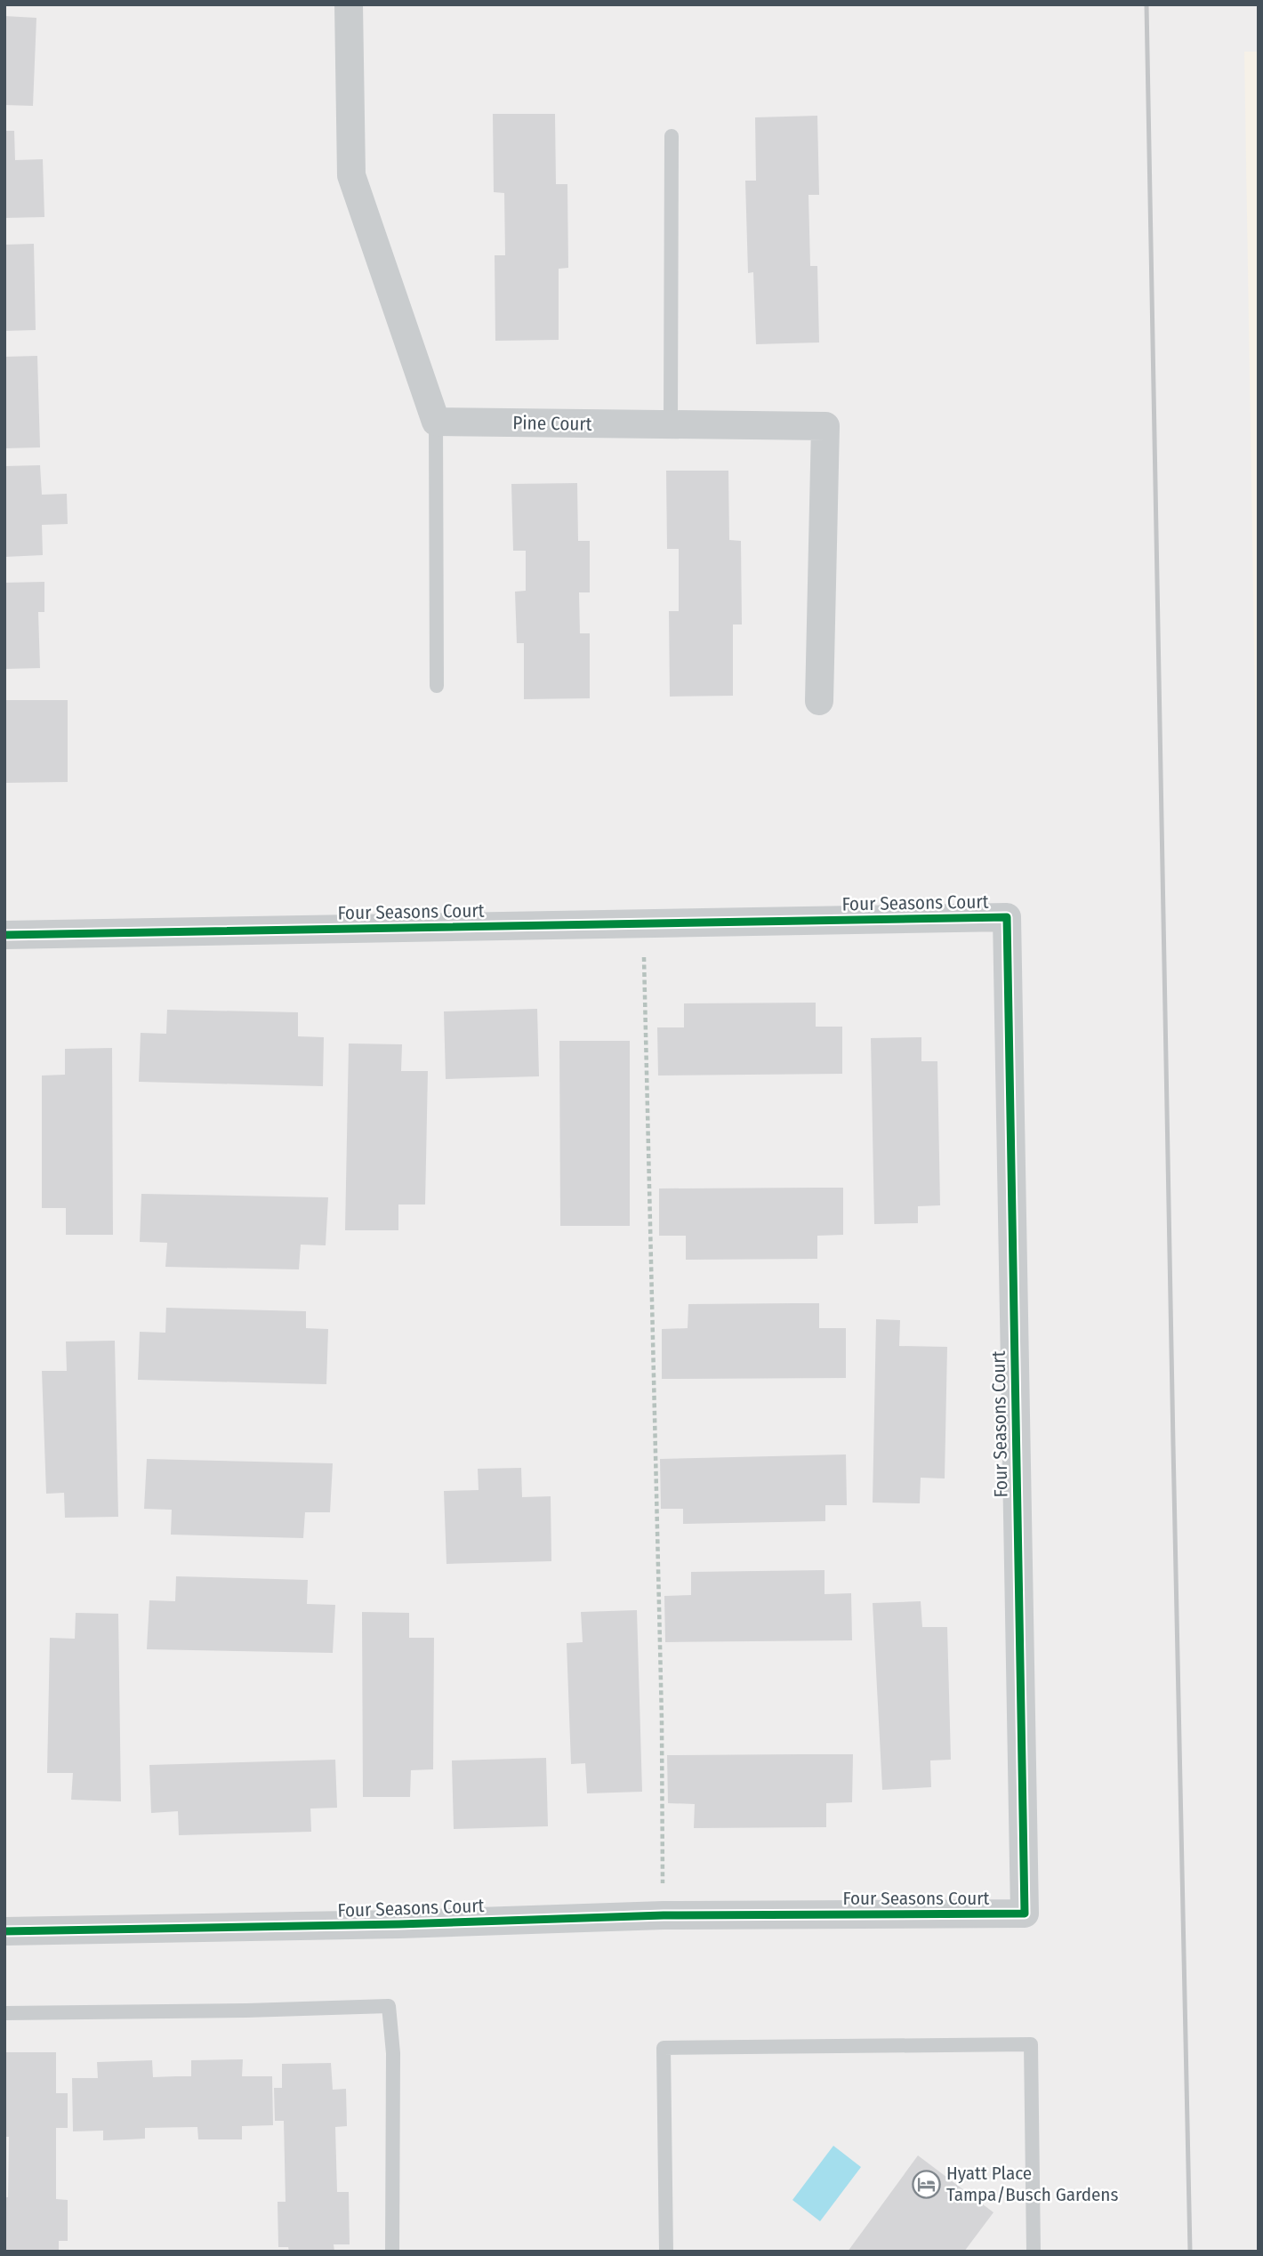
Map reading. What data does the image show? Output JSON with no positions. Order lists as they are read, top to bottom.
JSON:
{
  "streets": {
    "street": ["Pine Court", "Four Seasons Court"]
  },
  "places": {
    "hotel": ["Hyatt Place Tampa/Busch Gardens"]
  }
}
